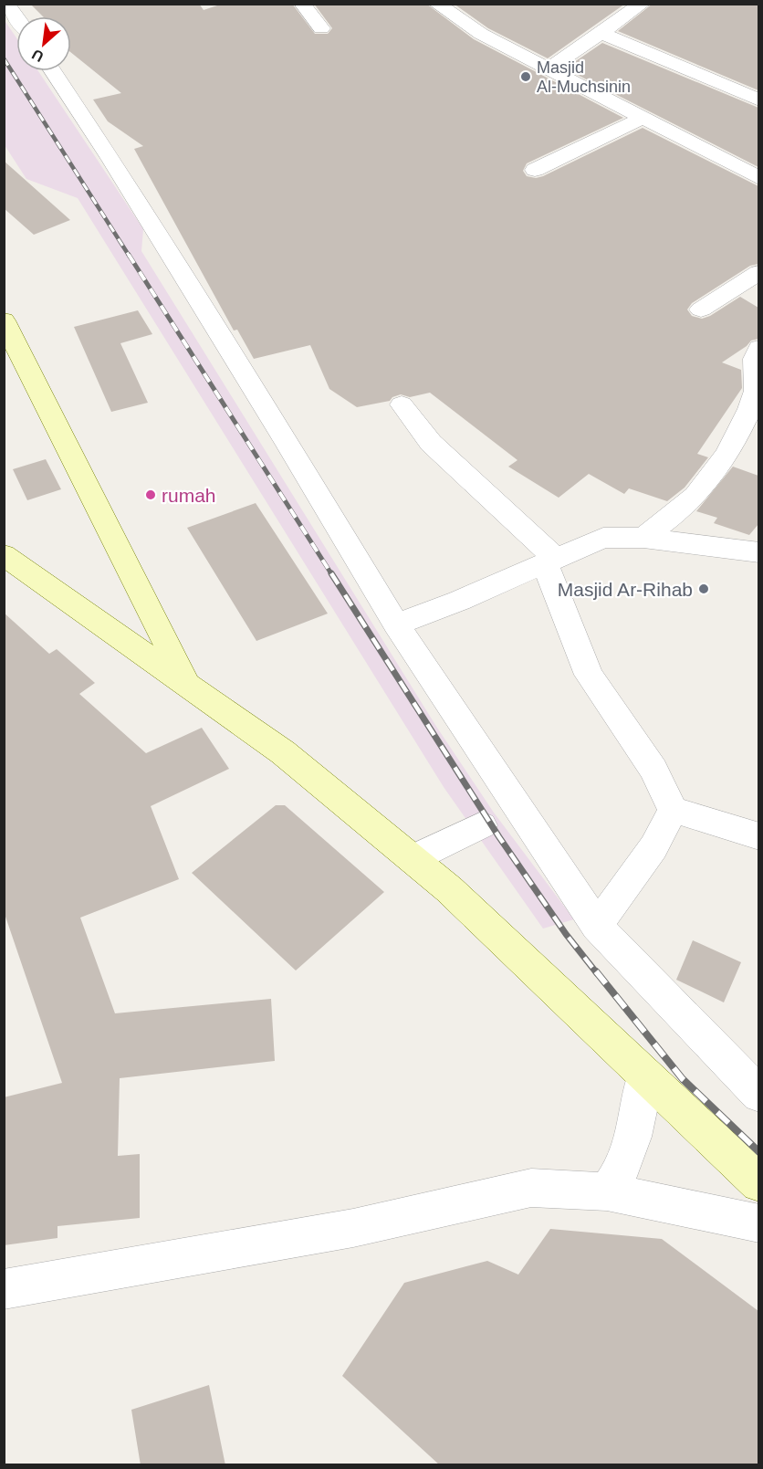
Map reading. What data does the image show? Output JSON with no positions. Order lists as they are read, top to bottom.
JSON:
{
  "places": ["Masjid Al-Muchsinin", "rumah", "Masjid Ar-Rihab"],
  "north": "bottom left"
}
